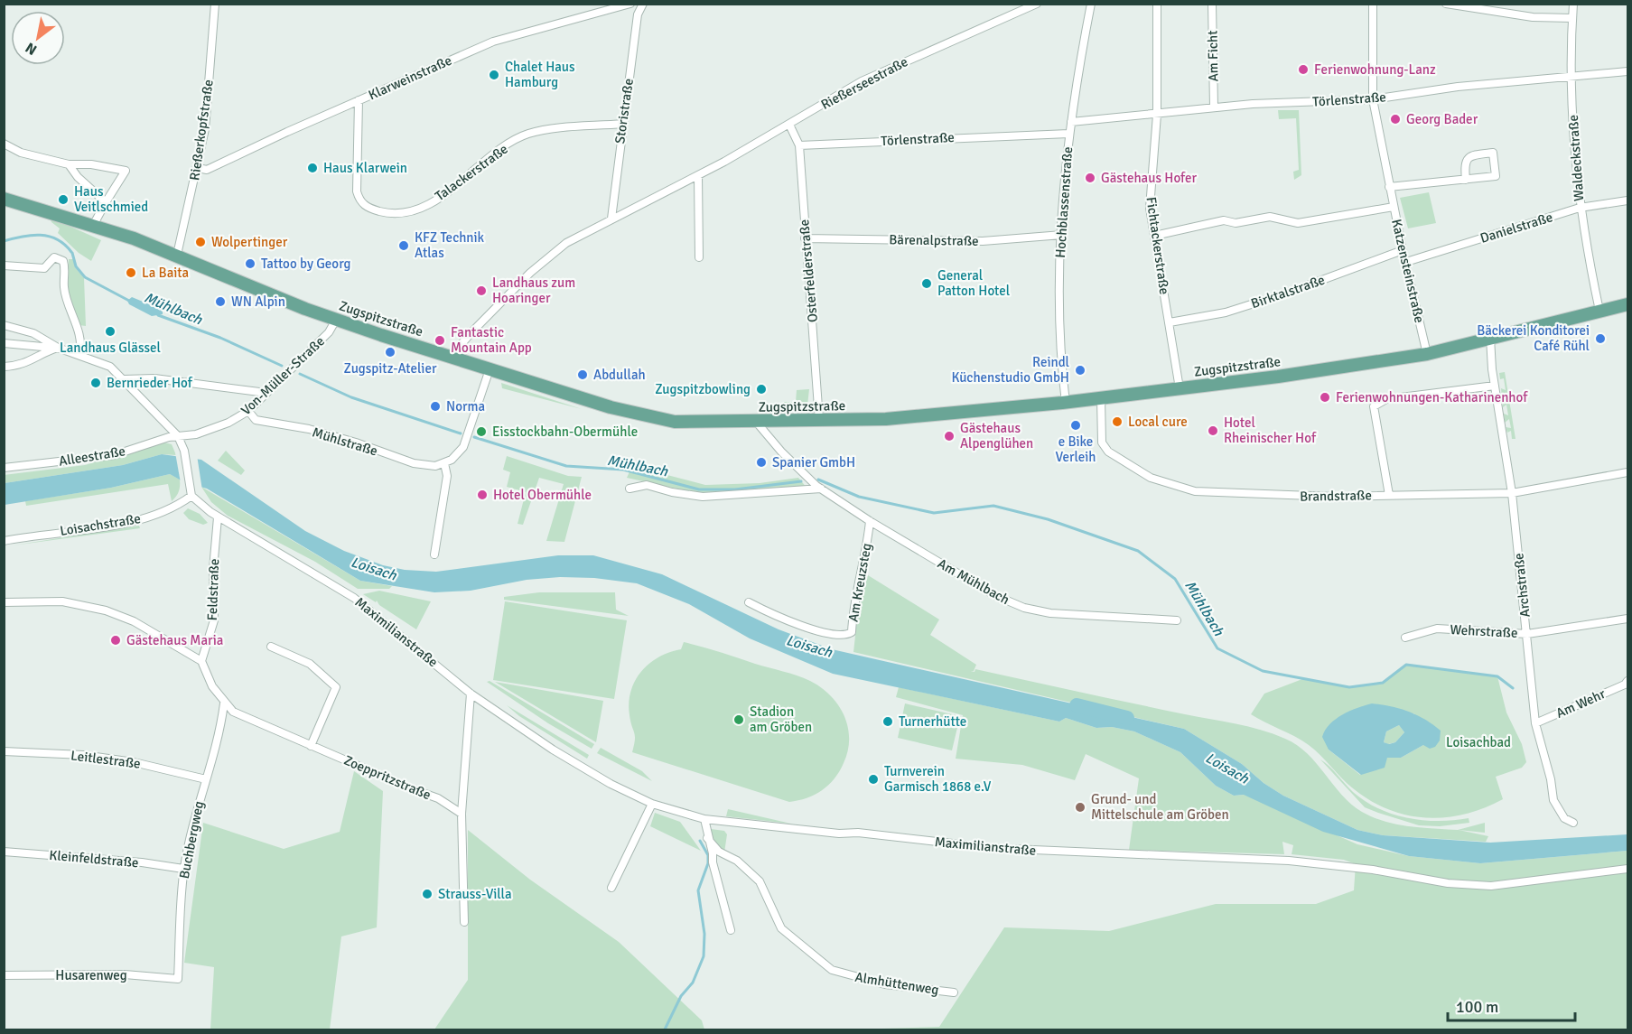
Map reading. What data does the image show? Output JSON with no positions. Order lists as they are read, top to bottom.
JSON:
{
  "streets": {
    "main road": ["Zugspitzstraße"],
    "street": [
      "Am Ficht",
      "Klarweinstraße",
      "Rießerseestraße",
      "Törlenstraße",
      "Storistraße",
      "Rießerkopfstraße",
      "Waldeckstraße",
      "Talackerstraße",
      "Hochblassenstraße",
      "Danielstraße",
      "Bärenalpstraße",
      "Fichtackerstraße",
      "Osterfelderstraße",
      "Katzensteinstraße",
      "Birktalstraße",
      "Von-Müller-Straße",
      "Mühlstraße",
      "Alleestraße",
      "Brandstraße",
      "Loisachstraße",
      "Am Mühlbach",
      "Am Kreuzsteg",
      "Archstraße",
      "Feldstraße",
      "Wehrstraße",
      "Maximilianstraße",
      "Am Wehr",
      "Leitlestraße",
      "Zoeppritzstraße",
      "Buchbergweg",
      "Kleinfeldstraße",
      "Husarenweg",
      "Almhüttenweg"
    ]
  },
  "crossings": [
    ["Am Ficht", "Törlenstraße"],
    ["Klarweinstraße", "Rießerkopfstraße"],
    ["Klarweinstraße", "Talackerstraße"],
    ["Rießerseestraße", "Storistraße"],
    ["Rießerseestraße", "Osterfelderstraße"],
    ["Rießerseestraße", "Zugspitzstraße"],
    ["Törlenstraße", "Waldeckstraße"],
    ["Törlenstraße", "Hochblassenstraße"],
    ["Törlenstraße", "Fichtackerstraße"],
    ["Törlenstraße", "Osterfelderstraße"],
    ["Törlenstraße", "Katzensteinstraße"],
    ["Storistraße", "Talackerstraße"],
    ["Rießerkopfstraße", "Zugspitzstraße"],
    ["Waldeckstraße", "Danielstraße"],
    ["Waldeckstraße", "Zugspitzstraße"],
    ["Hochblassenstraße", "Bärenalpstraße"],
    ["Hochblassenstraße", "Zugspitzstraße"],
    ["Danielstraße", "Katzensteinstraße"],
    ["Bärenalpstraße", "Osterfelderstraße"],
    ["Fichtackerstraße", "Birktalstraße"],
    ["Fichtackerstraße", "Zugspitzstraße"],
    ["Osterfelderstraße", "Zugspitzstraße"],
    ["Katzensteinstraße", "Birktalstraße"],
    ["Katzensteinstraße", "Zugspitzstraße"],
    ["Zugspitzstraße", "Von-Müller-Straße"],
    ["Zugspitzstraße", "Brandstraße"],
    ["Zugspitzstraße", "Am Mühlbach"],
    ["Zugspitzstraße", "Archstraße"],
    ["Von-Müller-Straße", "Mühlstraße"],
    ["Von-Müller-Straße", "Alleestraße"],
    ["Brandstraße", "Archstraße"],
    ["Loisachstraße", "Maximilianstraße"],
    ["Am Mühlbach", "Am Kreuzsteg"],
    ["Archstraße", "Wehrstraße"],
    ["Archstraße", "Am Wehr"],
    ["Feldstraße", "Maximilianstraße"],
    ["Feldstraße", "Zoeppritzstraße"],
    ["Leitlestraße", "Buchbergweg"],
    ["Zoeppritzstraße", "Buchbergweg"],
    ["Buchbergweg", "Kleinfeldstraße"],
    ["Buchbergweg", "Husarenweg"]
  ],
  "water": ["Mühlbach", "Loisach"],
  "parks": ["Loisachbad"],
  "places": [
    "Ferienwohnung-Lanz",
    "Chalet Haus Hamburg",
    "Georg Bader",
    "Haus Klarwein",
    "Gästehaus Hofer",
    "Haus Veitlschmied",
    "Wolpertinger",
    "KFZ Technik Atlas",
    "Tattoo by Georg",
    "La Baita",
    "General Patton Hotel",
    "Landhaus zum Hoaringer",
    "WN Alpin",
    "Landhaus Glässel",
    "Bäckerei Konditorei Café Rühl",
    "Fantastic Mountain App",
    "Zugspitz-Atelier",
    "Reindl Küchenstudio GmbH",
    "Abdullah",
    "Bernrieder Hof",
    "Zugspitzbowling",
    "Ferienwohnungen-Katharinenhof",
    "Norma",
    "Local cure",
    "e Bike Verleih",
    "Hotel Rheinischer Hof",
    "Eisstockbahn-Obermühle",
    "Gästehaus Alpenglühen",
    "Spanier GmbH",
    "Hotel Obermühle",
    "Gästehaus Maria",
    "Stadion am Gröben",
    "Turnerhütte",
    "Turnverein Garmisch 1868 e.V",
    "Grund- und Mittelschule am Gröben",
    "Strauss-Villa"
  ],
  "scale_bar": "100 m",
  "north": "bottom left"
}
